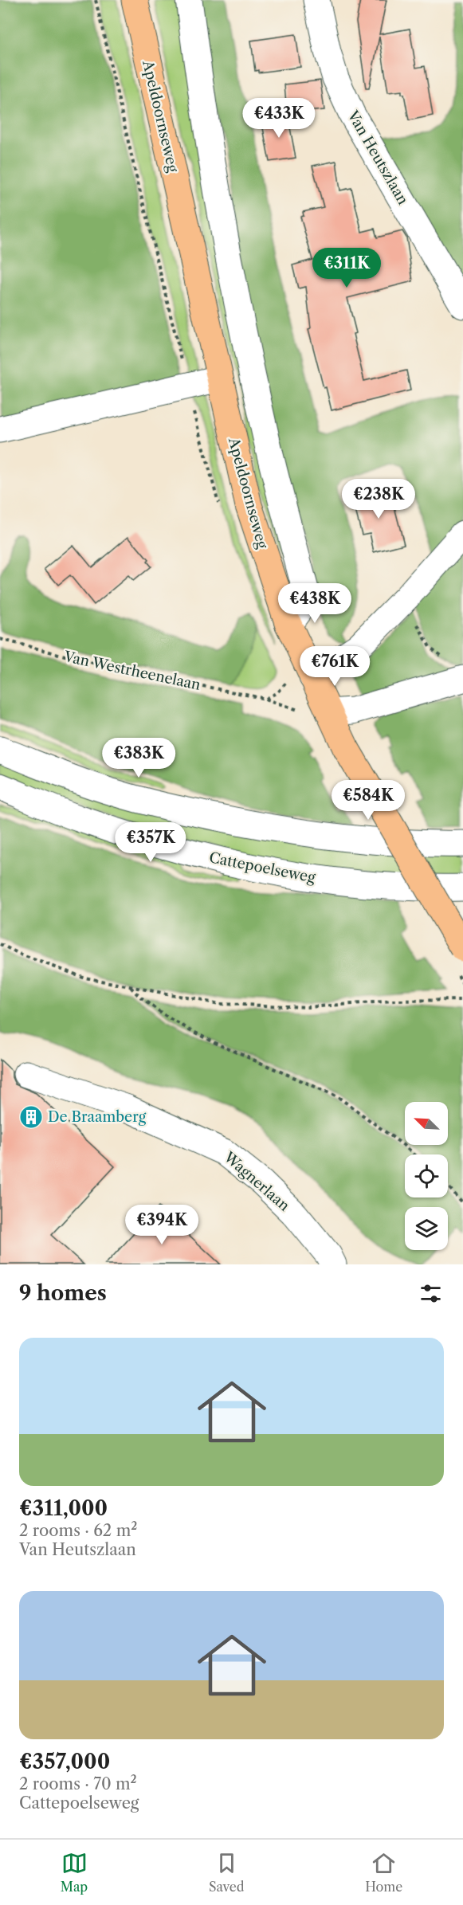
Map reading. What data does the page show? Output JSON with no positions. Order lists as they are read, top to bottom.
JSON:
{
  "streets": {
    "main road": ["Apeldoornseweg"],
    "street": ["Van Heutszlaan", "Cattepoelseweg", "Wagnerlaan"],
    "path": ["Van Westrheenelaan"]
  },
  "places": {
    "building": ["De Braamberg"]
  },
  "north": "top left",
  "page": {
    "price": [
      "€433K",
      "€311K",
      "€238K",
      "€438K",
      "€761K",
      "€383K",
      "€584K",
      "€357K",
      "€394K"
    ],
    "heading": "9 homes",
    "list": [
      {
        "name": "€311,000",
        "note": "2 rooms · 62 m² · Van Heutszlaan"
      },
      {
        "name": "€357,000",
        "note": "2 rooms · 70 m² · Cattepoelseweg"
      }
    ],
    "tabs": ["Map", "Saved", "Home"]
  }
}
